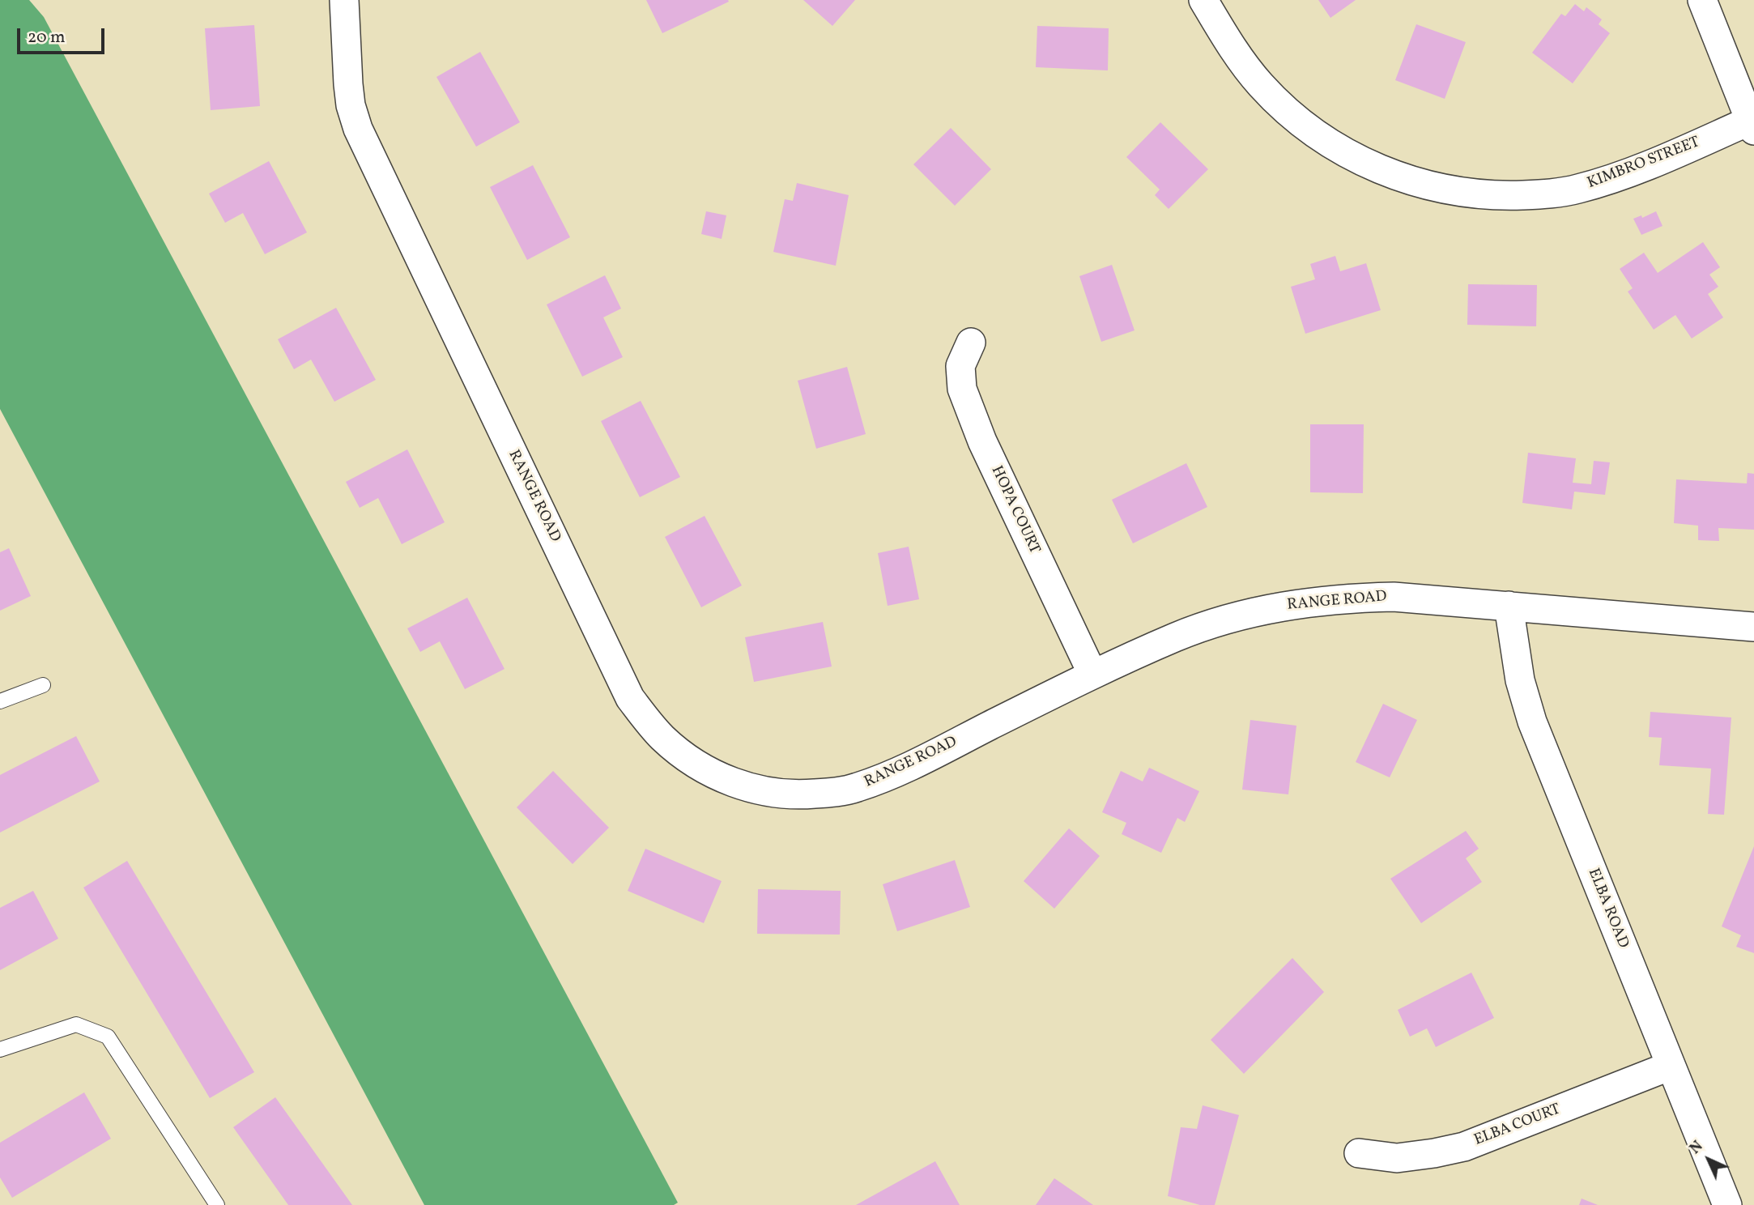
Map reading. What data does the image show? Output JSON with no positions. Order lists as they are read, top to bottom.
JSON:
{
  "streets": {
    "street": [
      "KIMBRO STREET",
      "RANGE ROAD",
      "HOPA COURT",
      "ELBA ROAD",
      "ELBA COURT"
    ]
  },
  "crossings": [
    ["RANGE ROAD", "HOPA COURT"],
    ["RANGE ROAD", "ELBA ROAD"],
    ["ELBA ROAD", "ELBA COURT"]
  ],
  "scale_bar": "20 m",
  "north": "top left"
}
